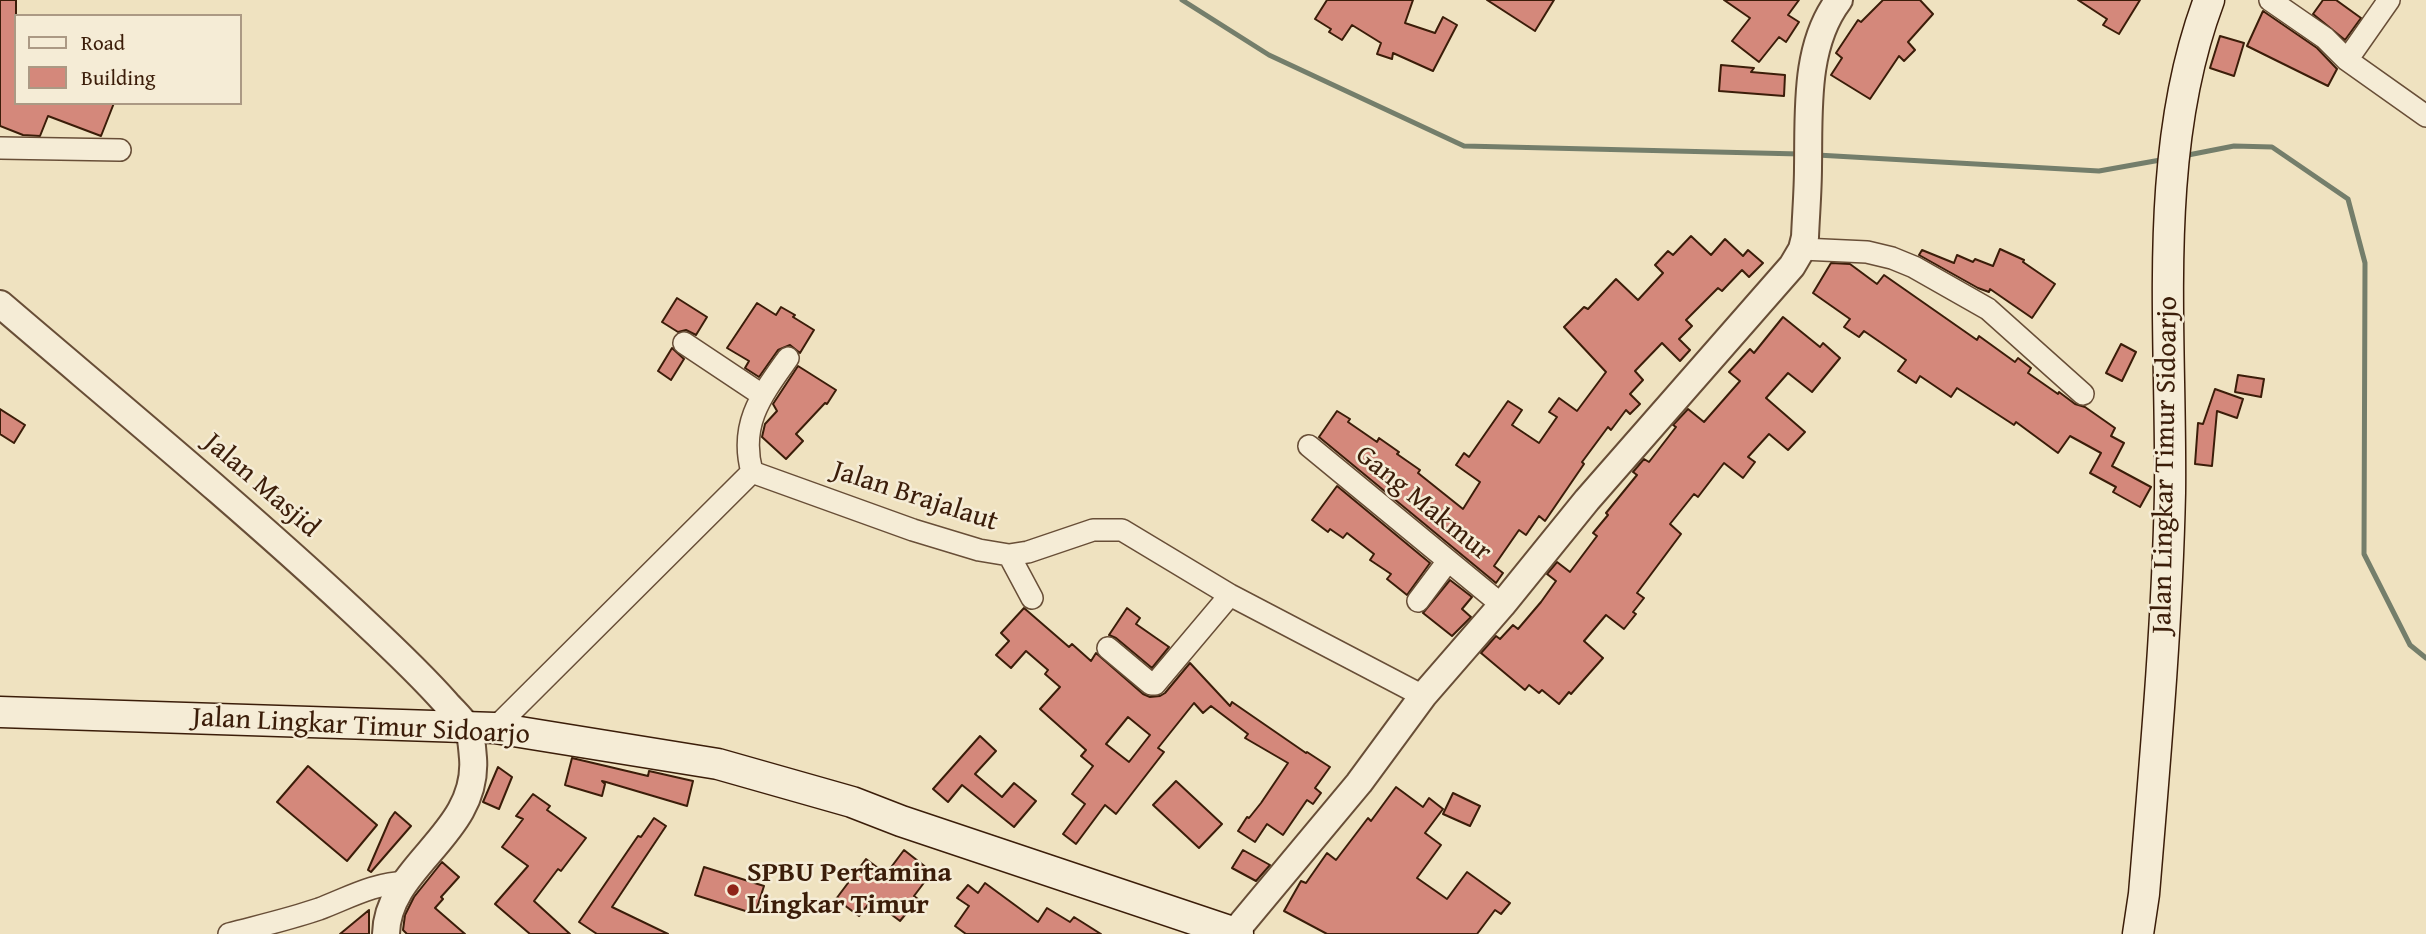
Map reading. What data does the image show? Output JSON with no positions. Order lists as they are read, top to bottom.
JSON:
{
  "streets": {
    "main road": ["Jalan Lingkar Timur Sidoarjo"],
    "street": ["Jalan Masjid", "Jalan Brajalaut", "Gang Makmur"]
  },
  "crossings": [
    ["Jalan Lingkar Timur Sidoarjo", "Jalan Masjid"]
  ],
  "places": ["SPBU Pertamina Lingkar Timur"],
  "legend": ["Road", "Building"]
}
